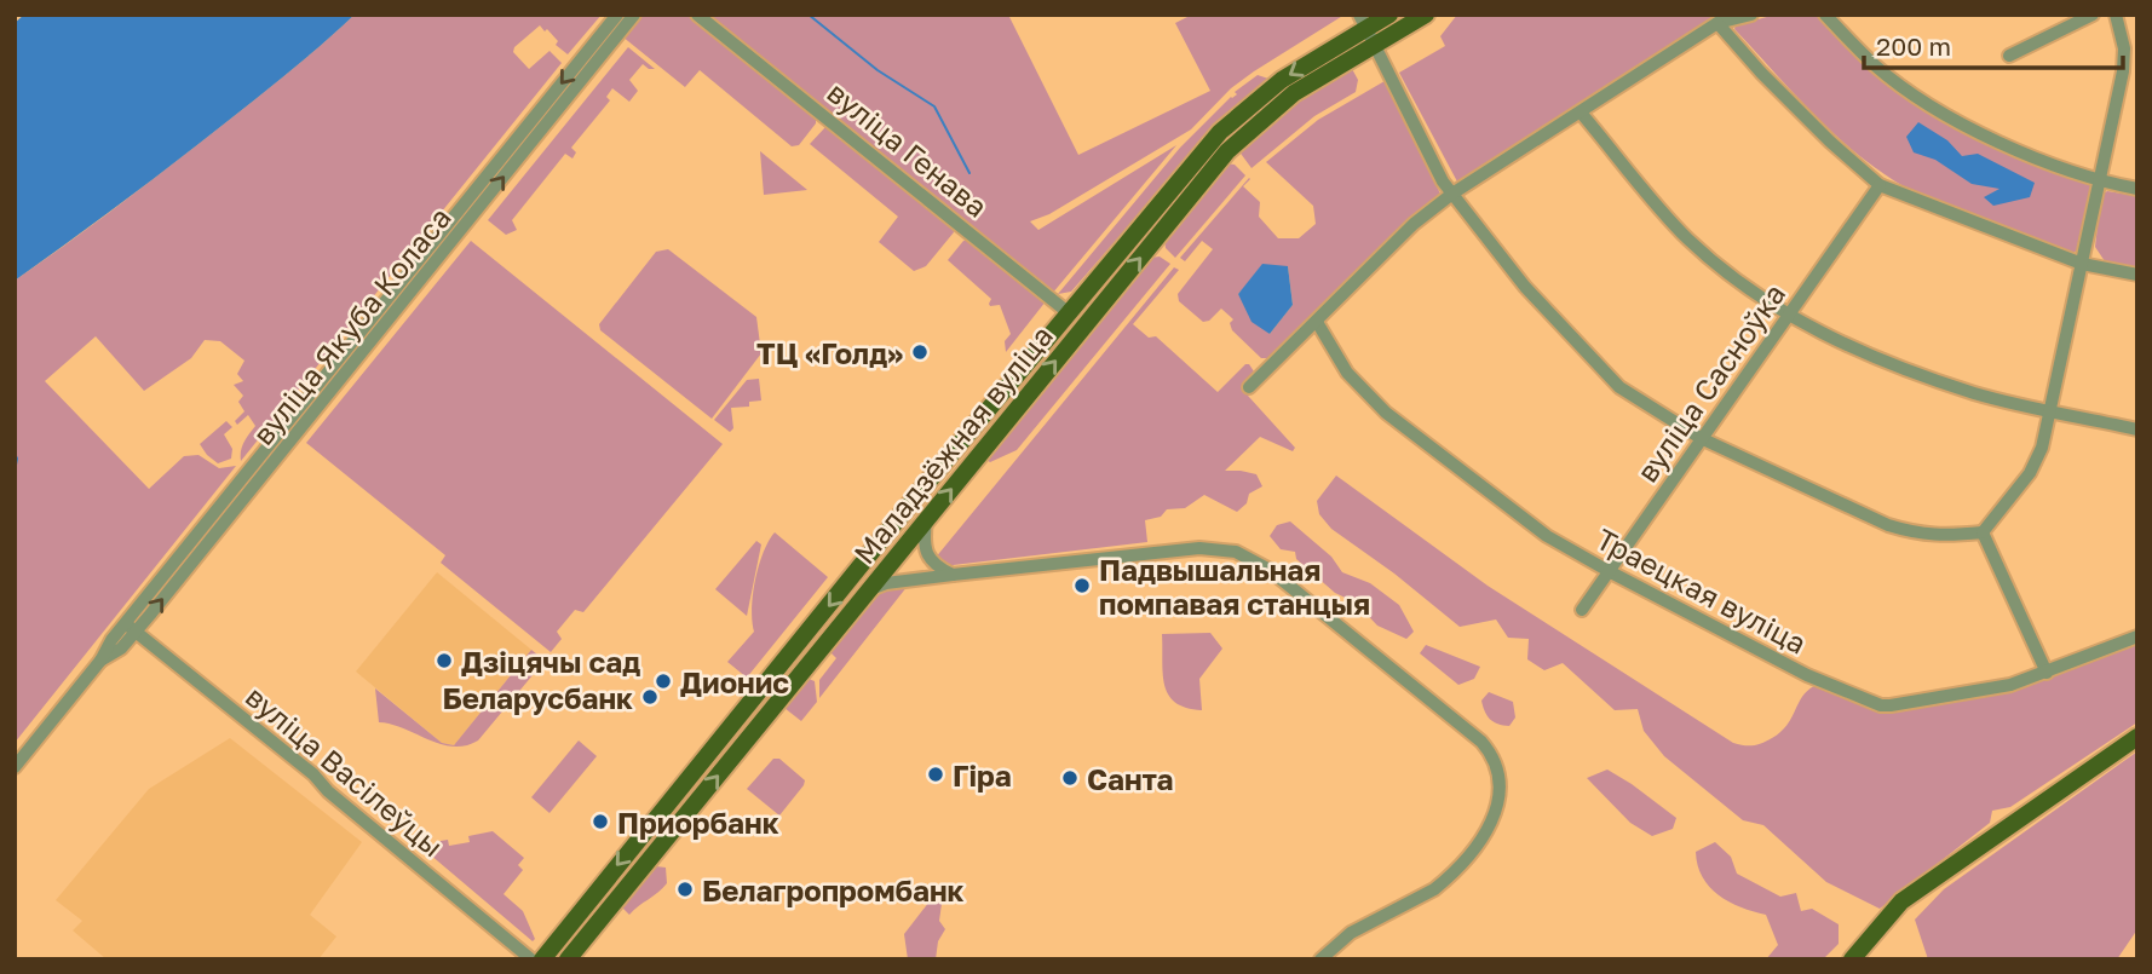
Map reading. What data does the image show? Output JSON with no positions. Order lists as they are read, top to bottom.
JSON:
{
  "streets": {
    "main road": ["вуліца Генава", "Маладзёжная вуліца"],
    "street": [
      "вуліца Якуба Коласа",
      "вуліца Сасноўка",
      "Траецкая вуліца",
      "вуліца Васілеўцы"
    ]
  },
  "crossings": [
    ["вуліца Генава", "Маладзёжная вуліца"],
    ["вуліца Якуба Коласа", "вуліца Васілеўцы"],
    ["вуліца Сасноўка", "Траецкая вуліца"]
  ],
  "places": [
    "ТЦ «Голд»",
    "Падвышальная помпавая станцыя",
    "Дзіцячы сад",
    "Дионис",
    "Беларусбанк",
    "Гіра",
    "Санта",
    "Приорбанк",
    "Белагропромбанк"
  ],
  "scale_bar": "200 m"
}
